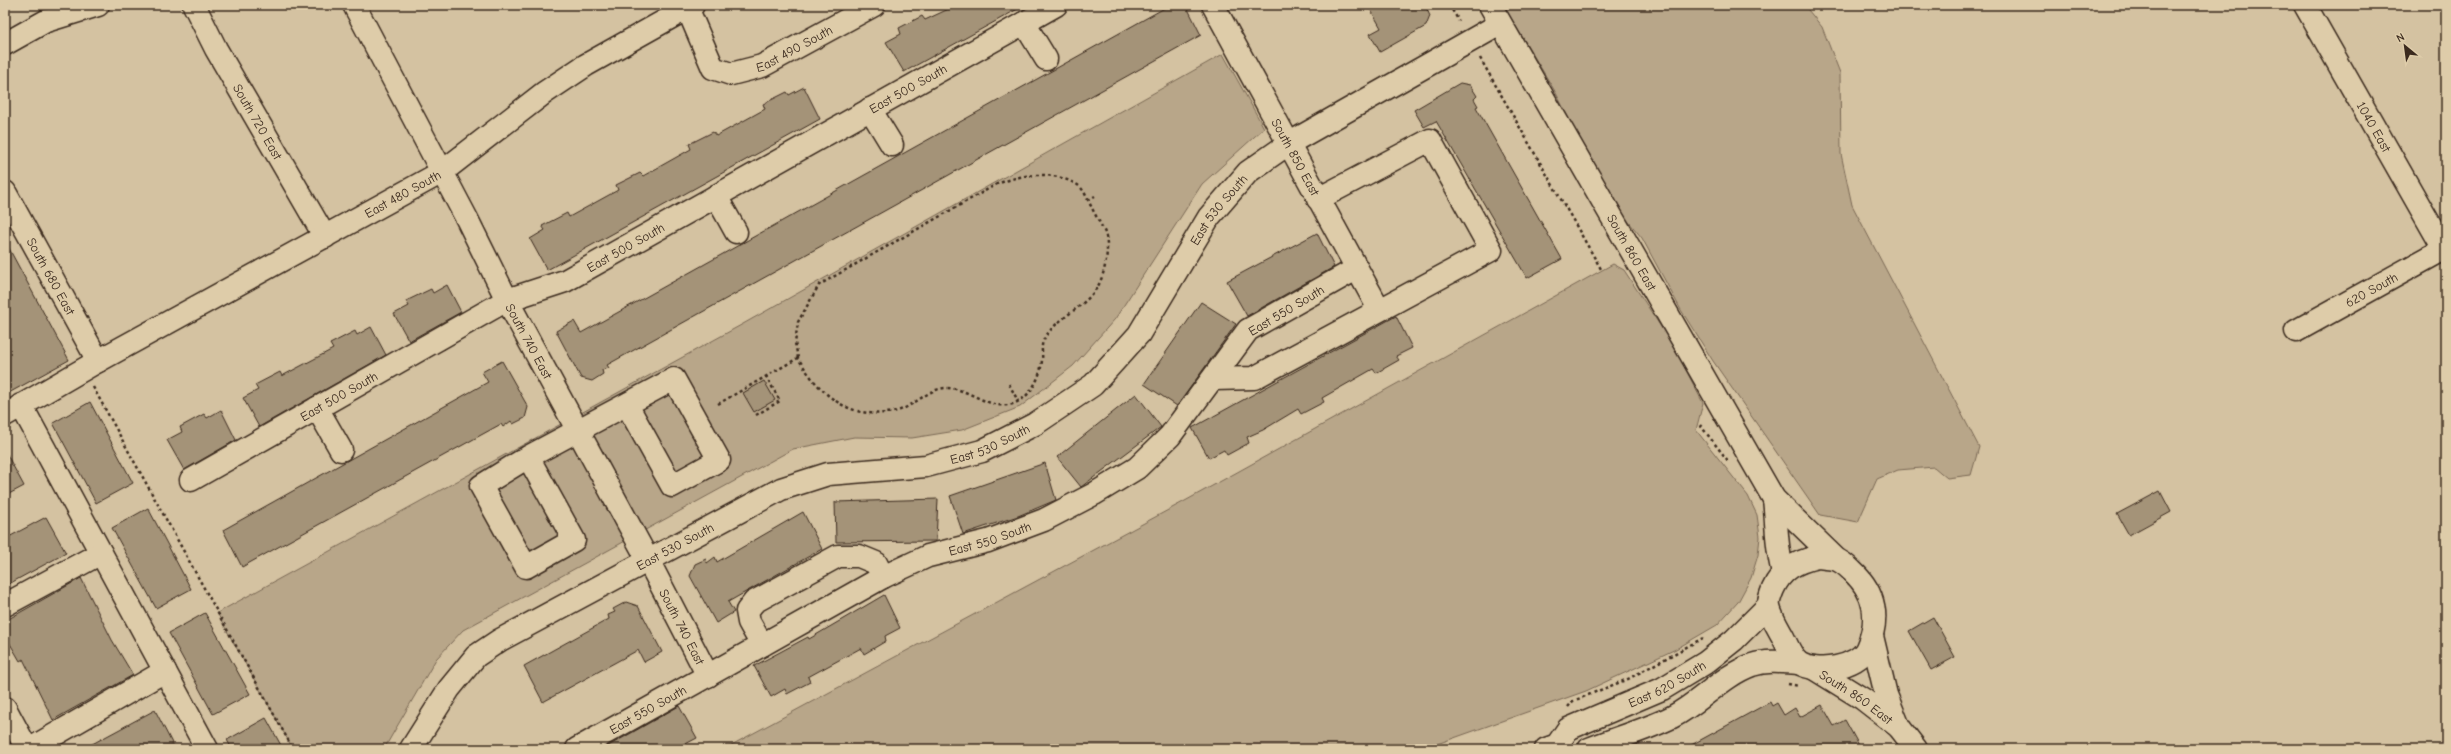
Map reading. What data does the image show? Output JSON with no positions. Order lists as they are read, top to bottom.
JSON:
{
  "streets": {
    "street": [
      "East 490 South",
      "East 500 South",
      "South 720 East",
      "1040 East",
      "South 850 East",
      "East 480 South",
      "East 530 South",
      "South 860 East",
      "South 680 East",
      "620 South",
      "East 550 South",
      "South 740 East",
      "East 620 South"
    ]
  },
  "crossings": [
    ["East 490 South", "East 480 South"],
    ["East 500 South", "South 740 East"],
    ["South 720 East", "East 480 South"],
    ["1040 East", "620 South"],
    ["South 850 East", "East 530 South"],
    ["South 850 East", "East 550 South"],
    ["East 480 South", "South 680 East"],
    ["East 480 South", "South 740 East"],
    ["East 530 South", "South 860 East"],
    ["East 530 South", "South 740 East"],
    ["South 860 East", "East 620 South"],
    ["East 550 South", "South 740 East"]
  ],
  "north": "top left"
}
